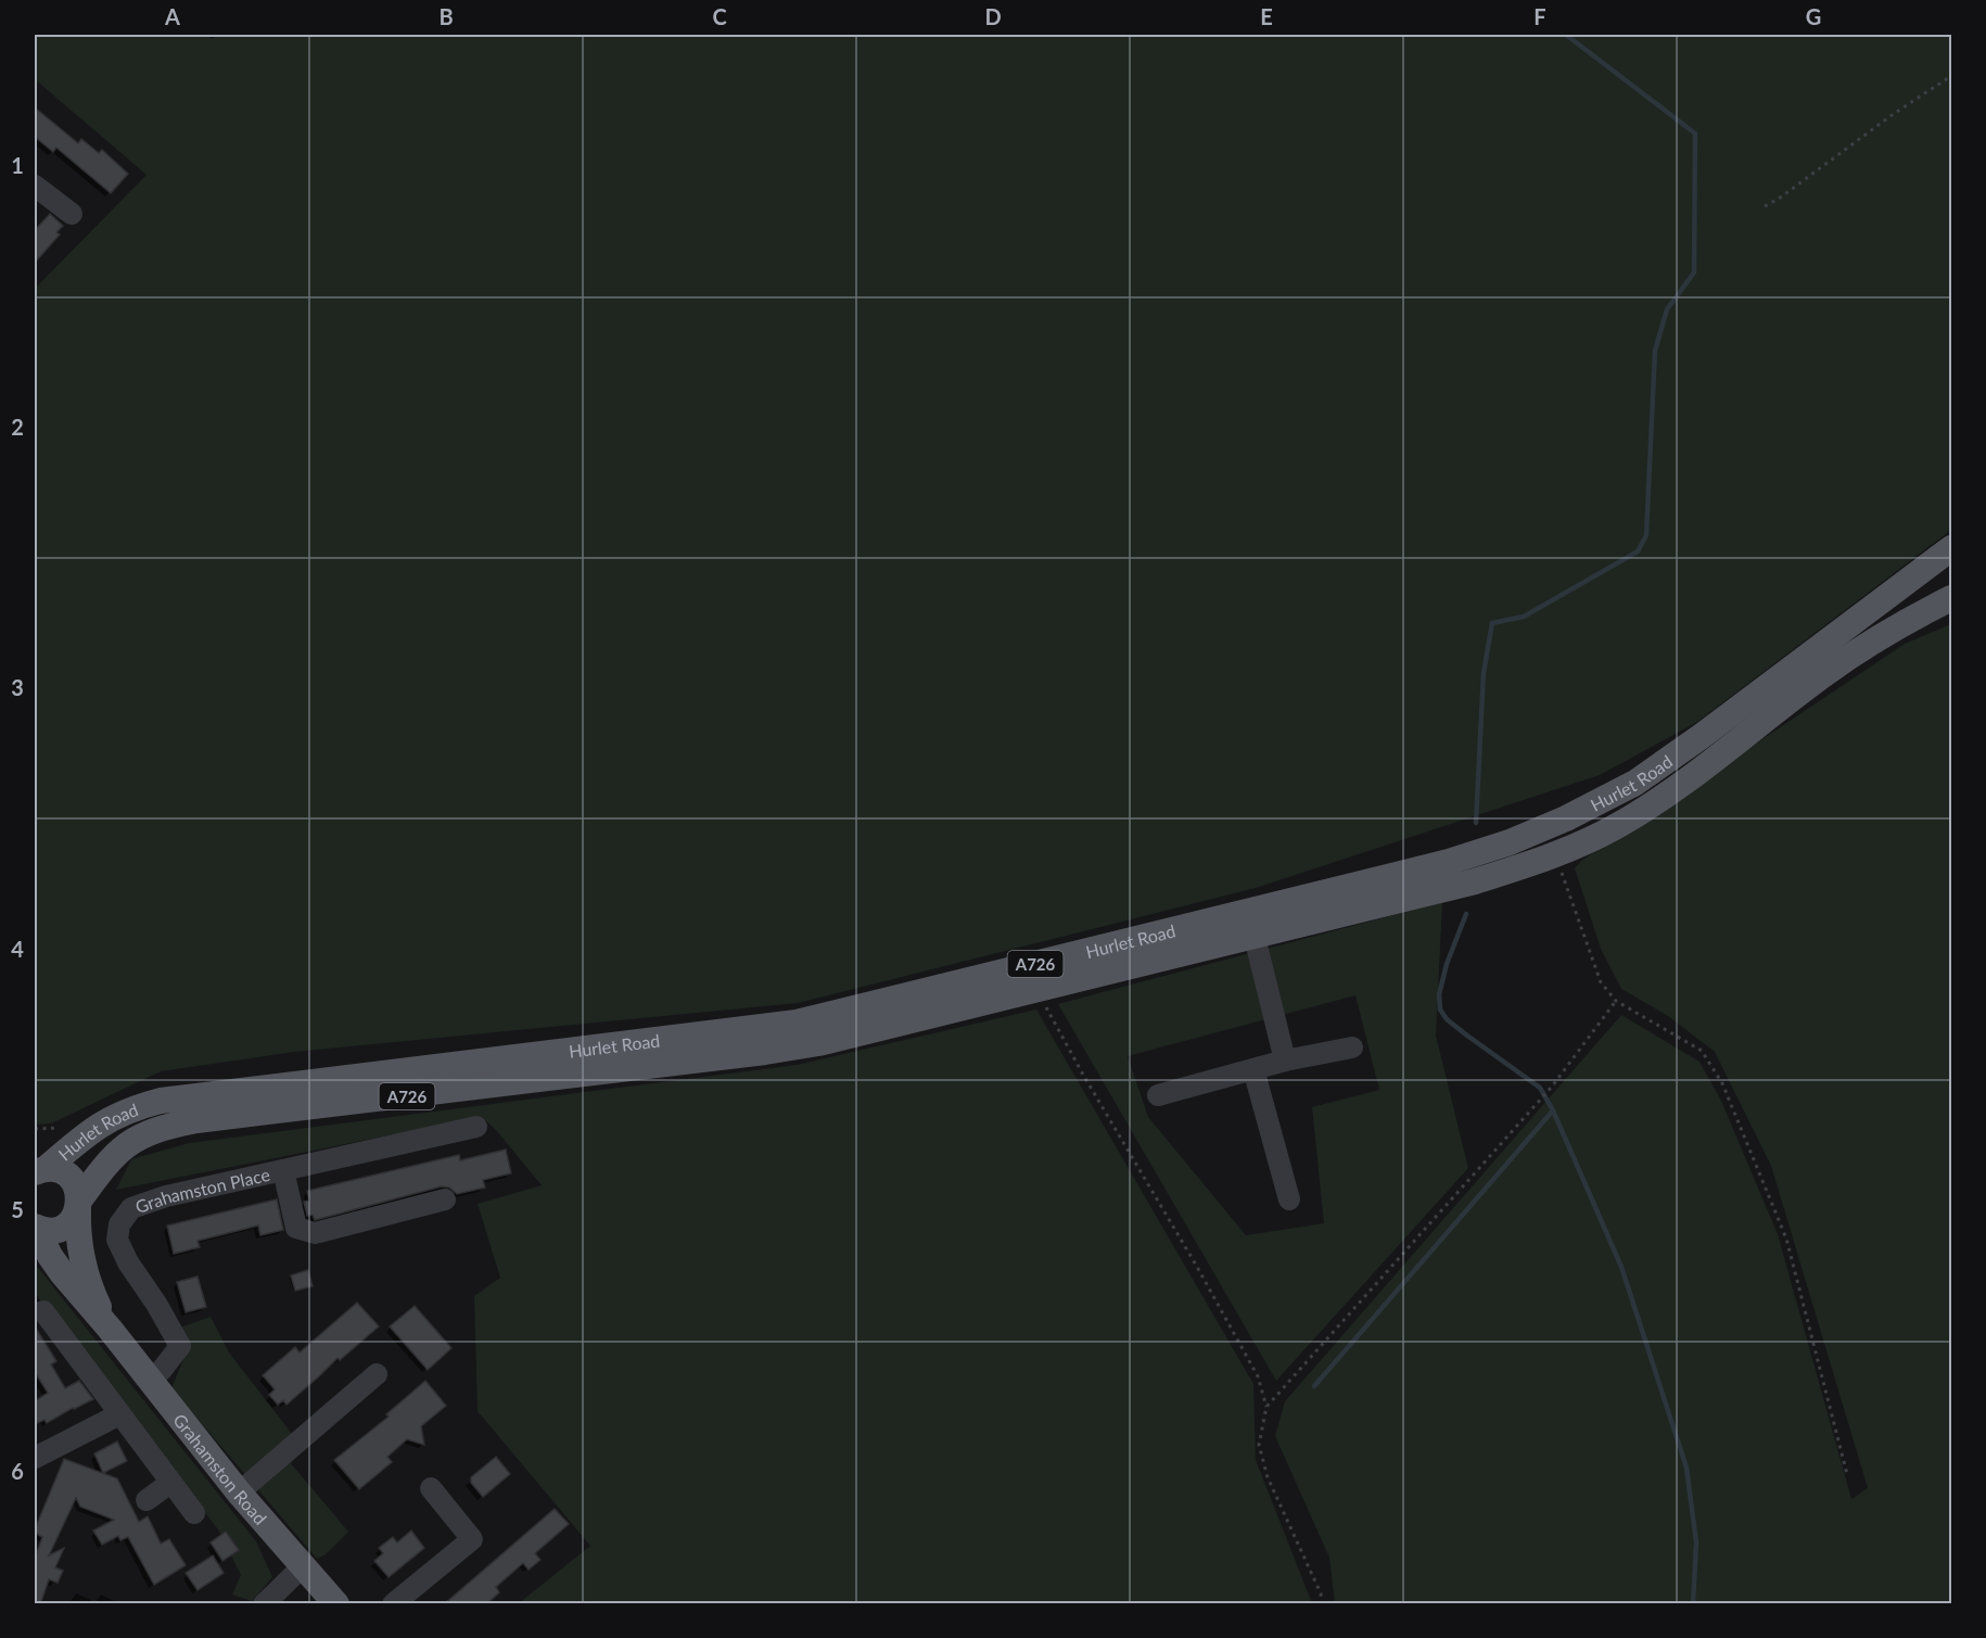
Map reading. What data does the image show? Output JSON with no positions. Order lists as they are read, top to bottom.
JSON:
{
  "streets": {
    "main road": ["Hurlet Road", "A726", "Grahamston Road"],
    "street": ["Grahamston Place"]
  },
  "crossings": [
    ["Hurlet Road", "Grahamston Road"],
    ["Grahamston Place", "Grahamston Road"]
  ],
  "grid": {
    "columns": [
      "A",
      "B",
      "C",
      "D",
      "E",
      "F",
      "G"
    ],
    "rows": [
      "1",
      "2",
      "3",
      "4",
      "5",
      "6"
    ]
  }
}
